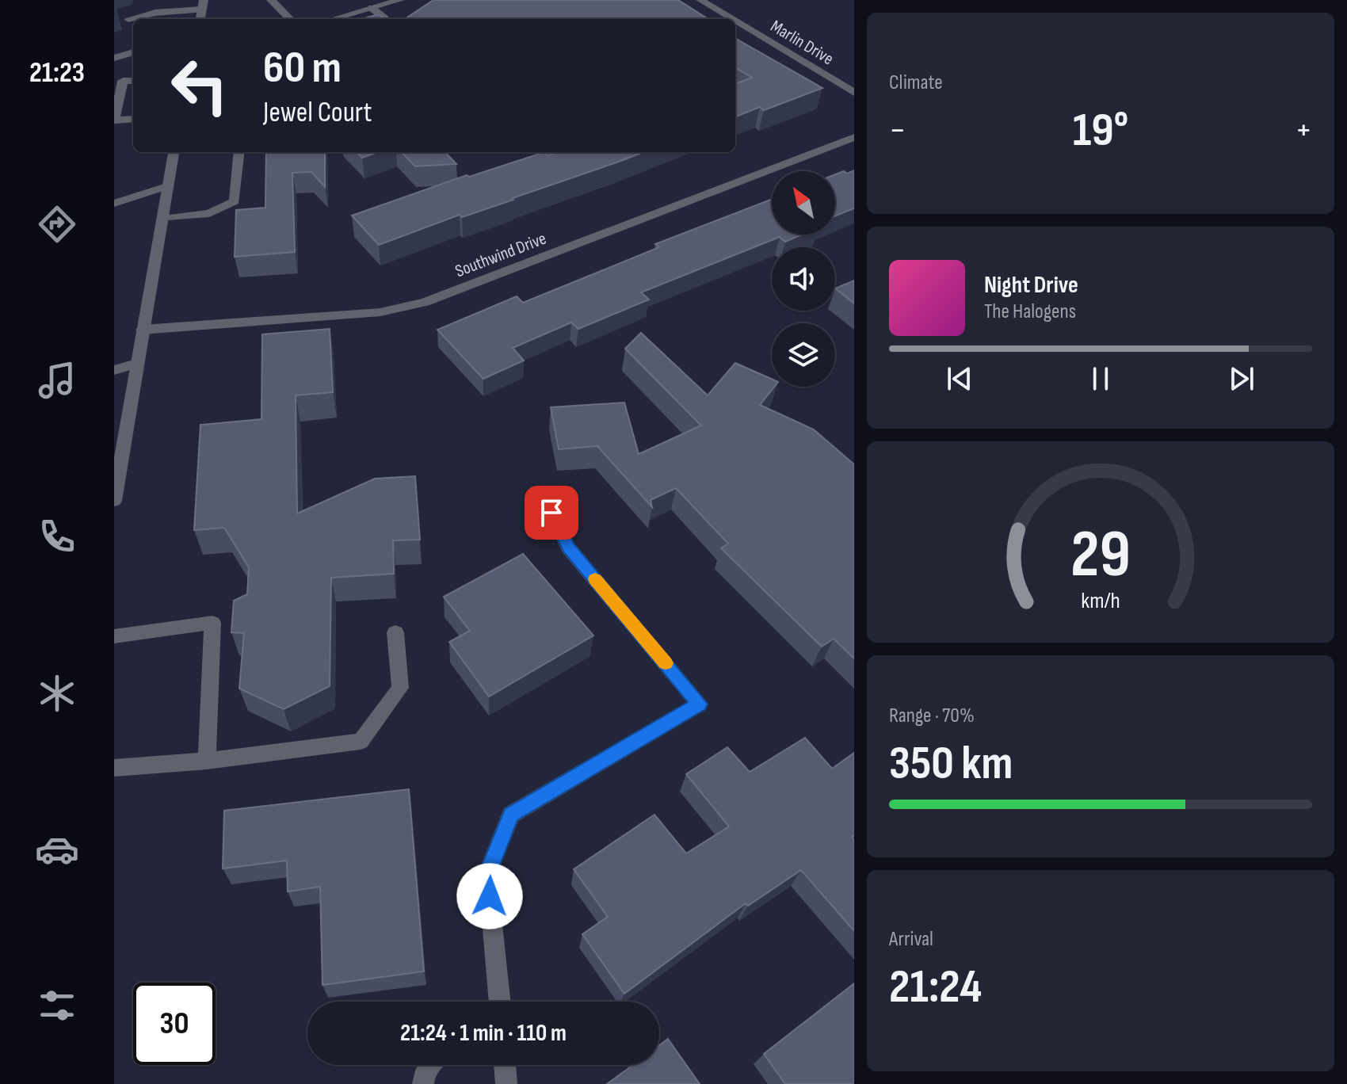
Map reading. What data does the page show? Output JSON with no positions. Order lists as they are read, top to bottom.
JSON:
{
  "streets": {
    "street": ["Marlin Drive", "Southwind Drive"]
  },
  "north": "top left",
  "page": {
    "tabs": "21:23",
    "tile": [
      "Climate",
      ["Range · 70%", "350 km"],
      ["Arrival", "21:24"]
    ],
    "turn": ["60 m", "Jewel Court"],
    "heat": ["−", "19°", "+"],
    "song": ["Night Drive", "The Halogens"],
    "limit": "30",
    "trip": "21:24 · 1 min · 110 m",
    "gauge": ["29", "km/h"]
  }
}
